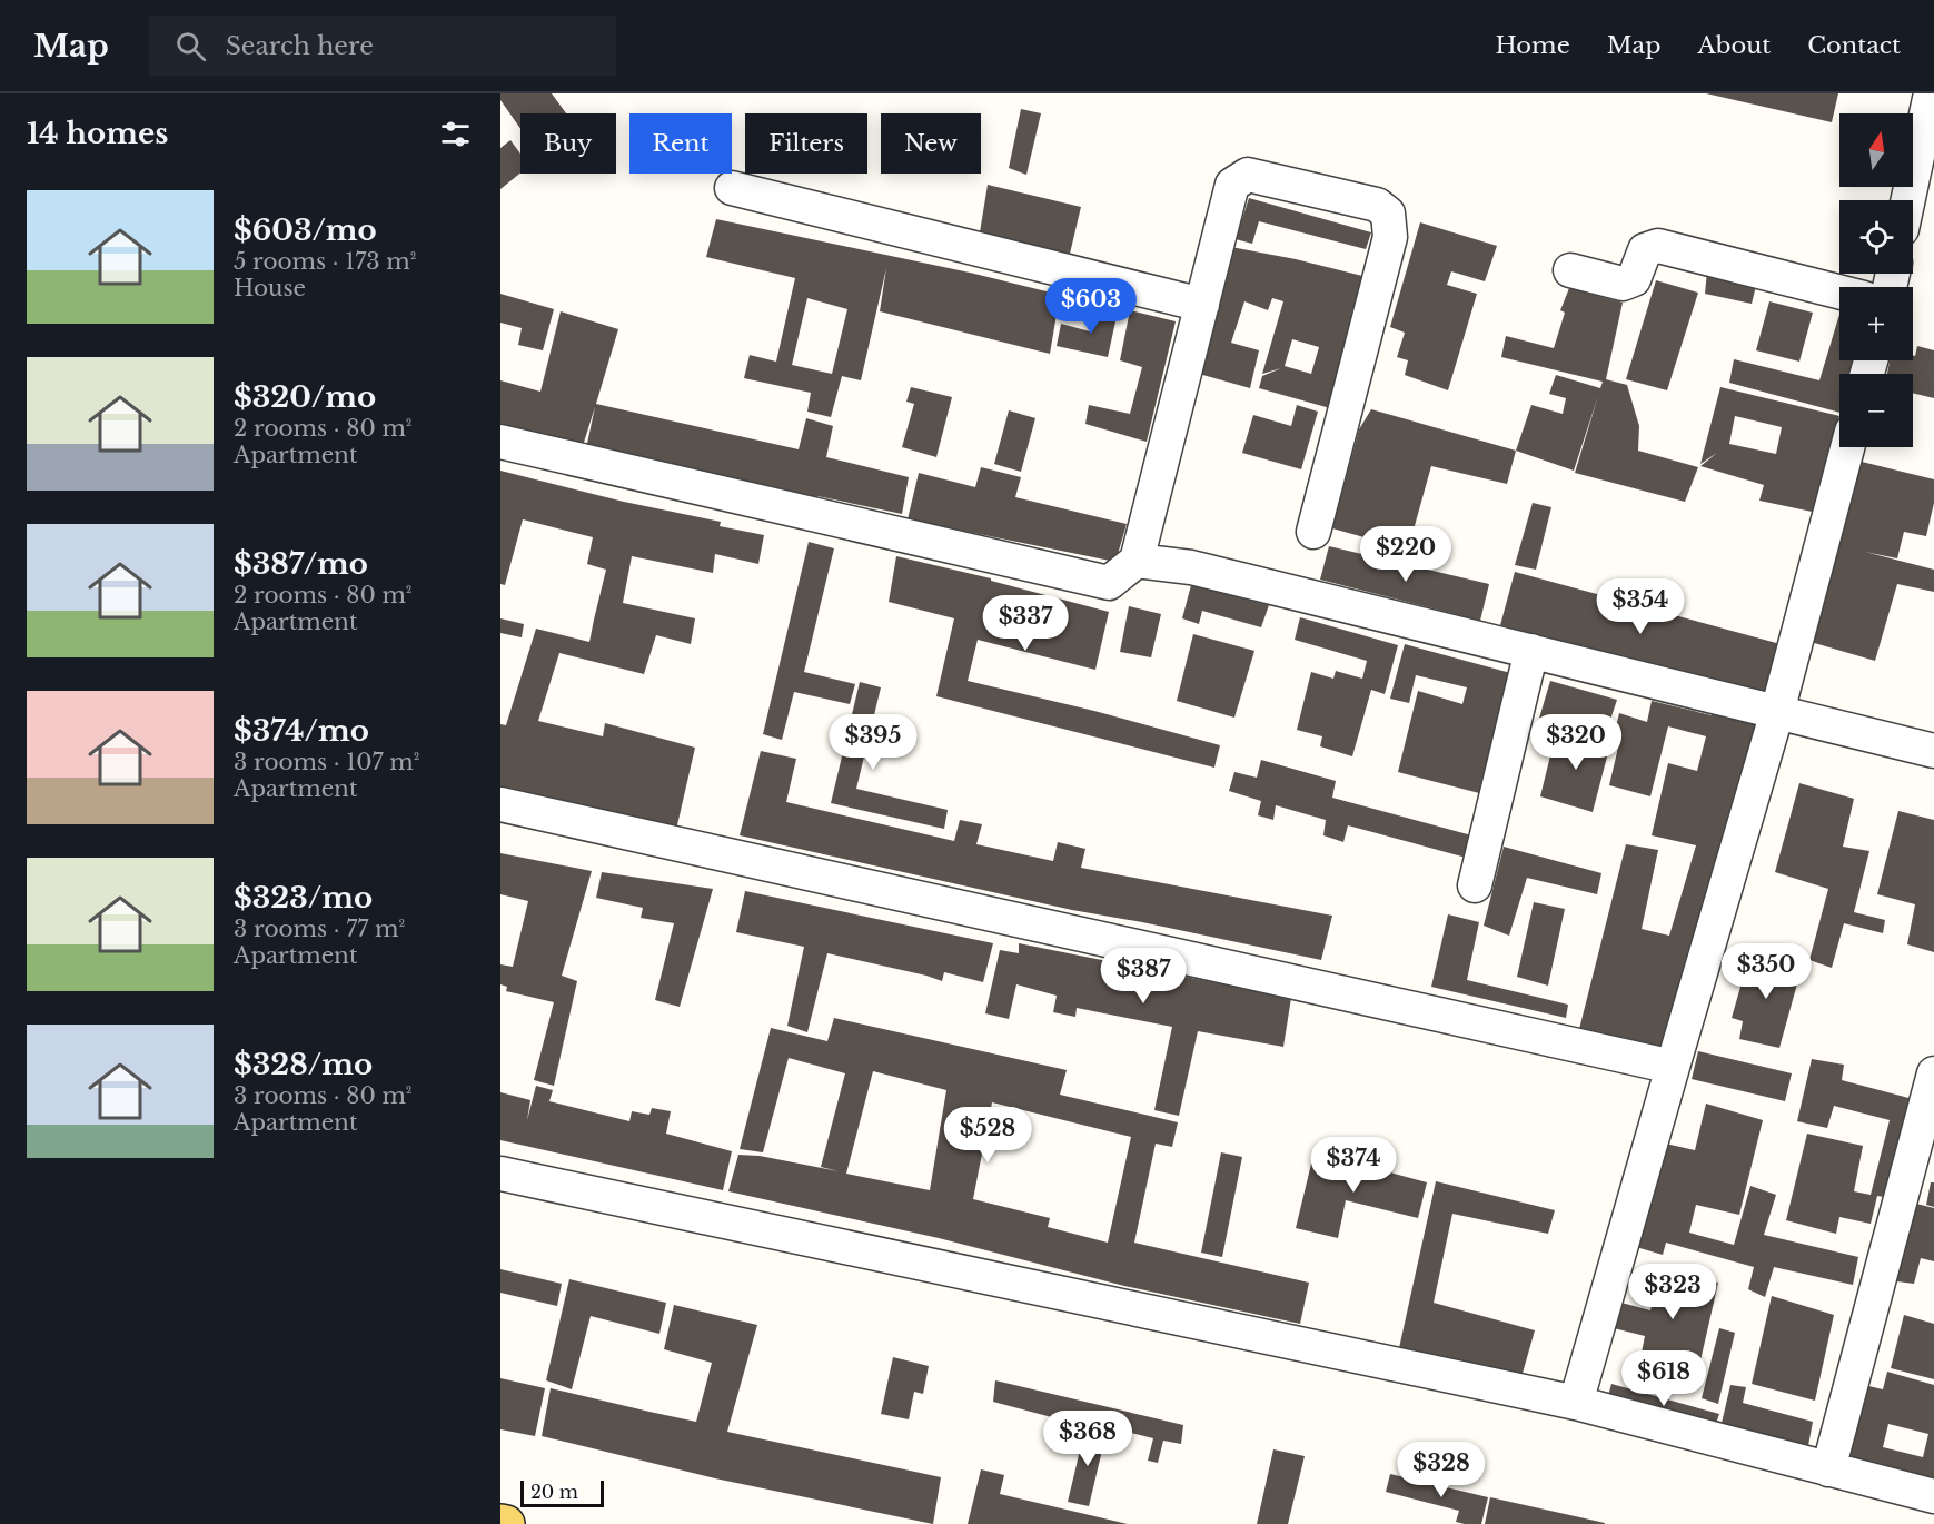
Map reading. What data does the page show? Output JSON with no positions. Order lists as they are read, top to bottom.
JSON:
{
  "scale_bar": "20 m",
  "north": "top",
  "page": {
    "header": "Map",
    "search": "Search here",
    "nav": [
      "Home",
      "Map",
      "About",
      "Contact"
    ],
    "heading": "14 homes",
    "map_buttons": ["+", "−"],
    "chip": [
      "Buy",
      "Rent",
      "Filters",
      "New"
    ],
    "list": [
      {
        "name": "$603/mo",
        "note": "5 rooms · 173 m² · House"
      },
      {
        "name": "$320/mo",
        "note": "2 rooms · 80 m² · Apartment"
      },
      {
        "name": "$387/mo",
        "note": "2 rooms · 80 m² · Apartment"
      },
      {
        "name": "$374/mo",
        "note": "3 rooms · 107 m² · Apartment"
      },
      {
        "name": "$323/mo",
        "note": "3 rooms · 77 m² · Apartment"
      },
      {
        "name": "$328/mo",
        "note": "3 rooms · 80 m² · Apartment"
      }
    ],
    "price": [
      "$603",
      "$220",
      "$354",
      "$337",
      "$395",
      "$320",
      "$350",
      "$387",
      "$528",
      "$374",
      "$323",
      "$618",
      "$368",
      "$328"
    ],
    "scale": "20 m"
  }
}
